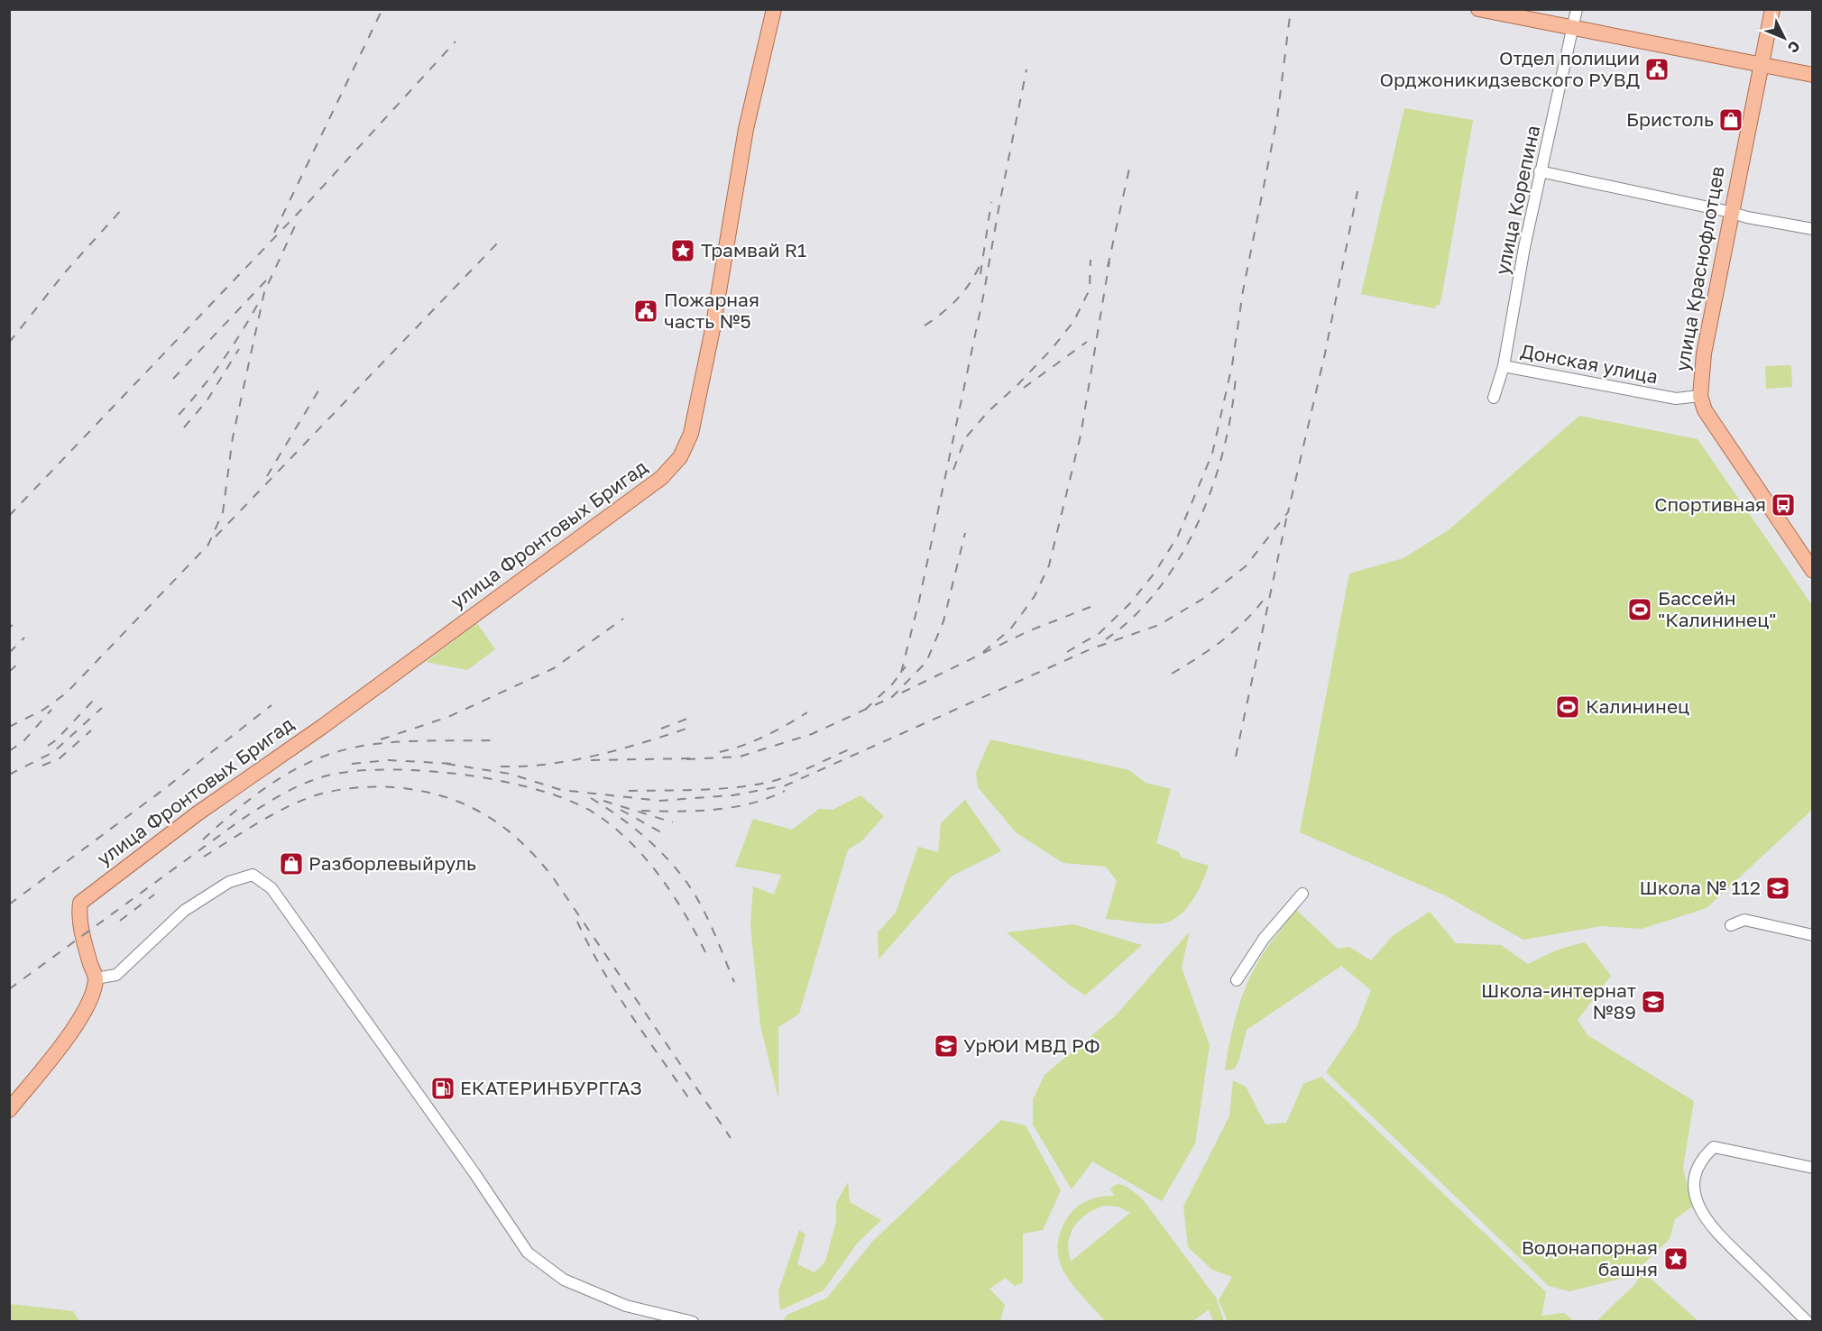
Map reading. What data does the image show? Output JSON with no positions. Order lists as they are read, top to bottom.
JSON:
{
  "streets": {
    "main road": ["улица Краснофлотцев", "улица Фронтовых Бригад"],
    "street": ["улица Корепина", "Донская улица"]
  },
  "crossings": [
    ["улица Корепина", "Донская улица"],
    ["улица Краснофлотцев", "Донская улица"]
  ],
  "places": {
    "public building": ["Отдел полиции Орджоникидзевского РУВД", "Пожарная часть №5"],
    "shop": ["Бристоль", "Разборлевыйруль"],
    "place": ["Трамвай R1", "Водонапорная башня"],
    "bus stop": ["Спортивная"],
    "sports": ["Бассейн \"Калининец\"", "Калининец"],
    "school or university": ["Школа № 112", "Школа-интернат №89", "УрЮИ МВД РФ"],
    "fuel station": ["ЕКАТЕРИНБУРГГАЗ"]
  },
  "north": "bottom right"
}
